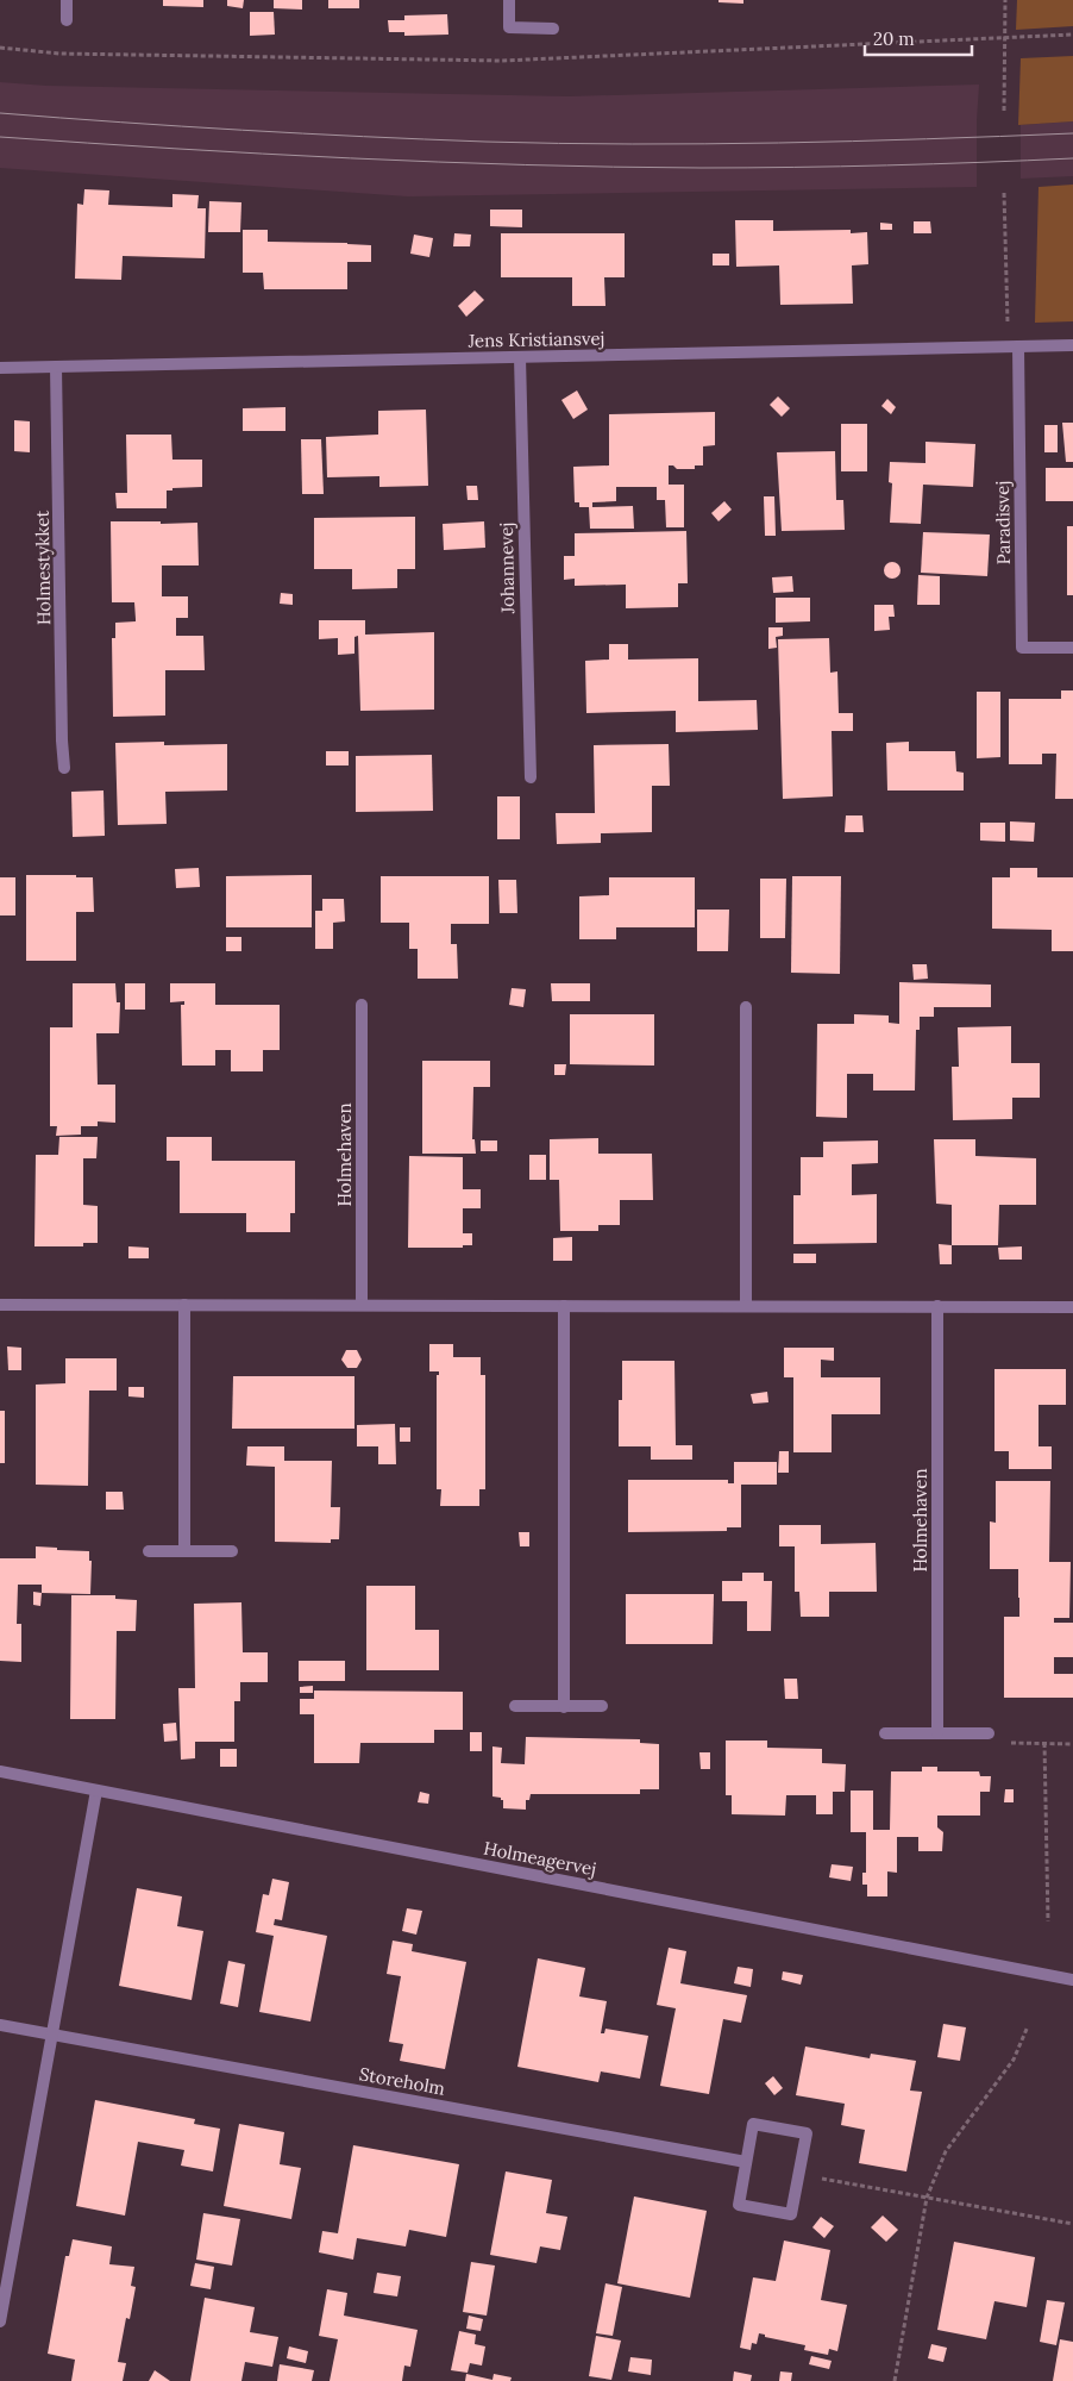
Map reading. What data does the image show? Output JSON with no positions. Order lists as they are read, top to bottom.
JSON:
{
  "streets": {
    "street": [
      "Jens Kristiansvej",
      "Paradisvej",
      "Holmestykket",
      "Johannevej",
      "Holmehaven",
      "Holmeagervej",
      "Storeholm"
    ]
  },
  "crossings": [
    ["Jens Kristiansvej", "Paradisvej"],
    ["Jens Kristiansvej", "Holmestykket"],
    ["Jens Kristiansvej", "Johannevej"]
  ],
  "scale_bar": "20 m"
}
